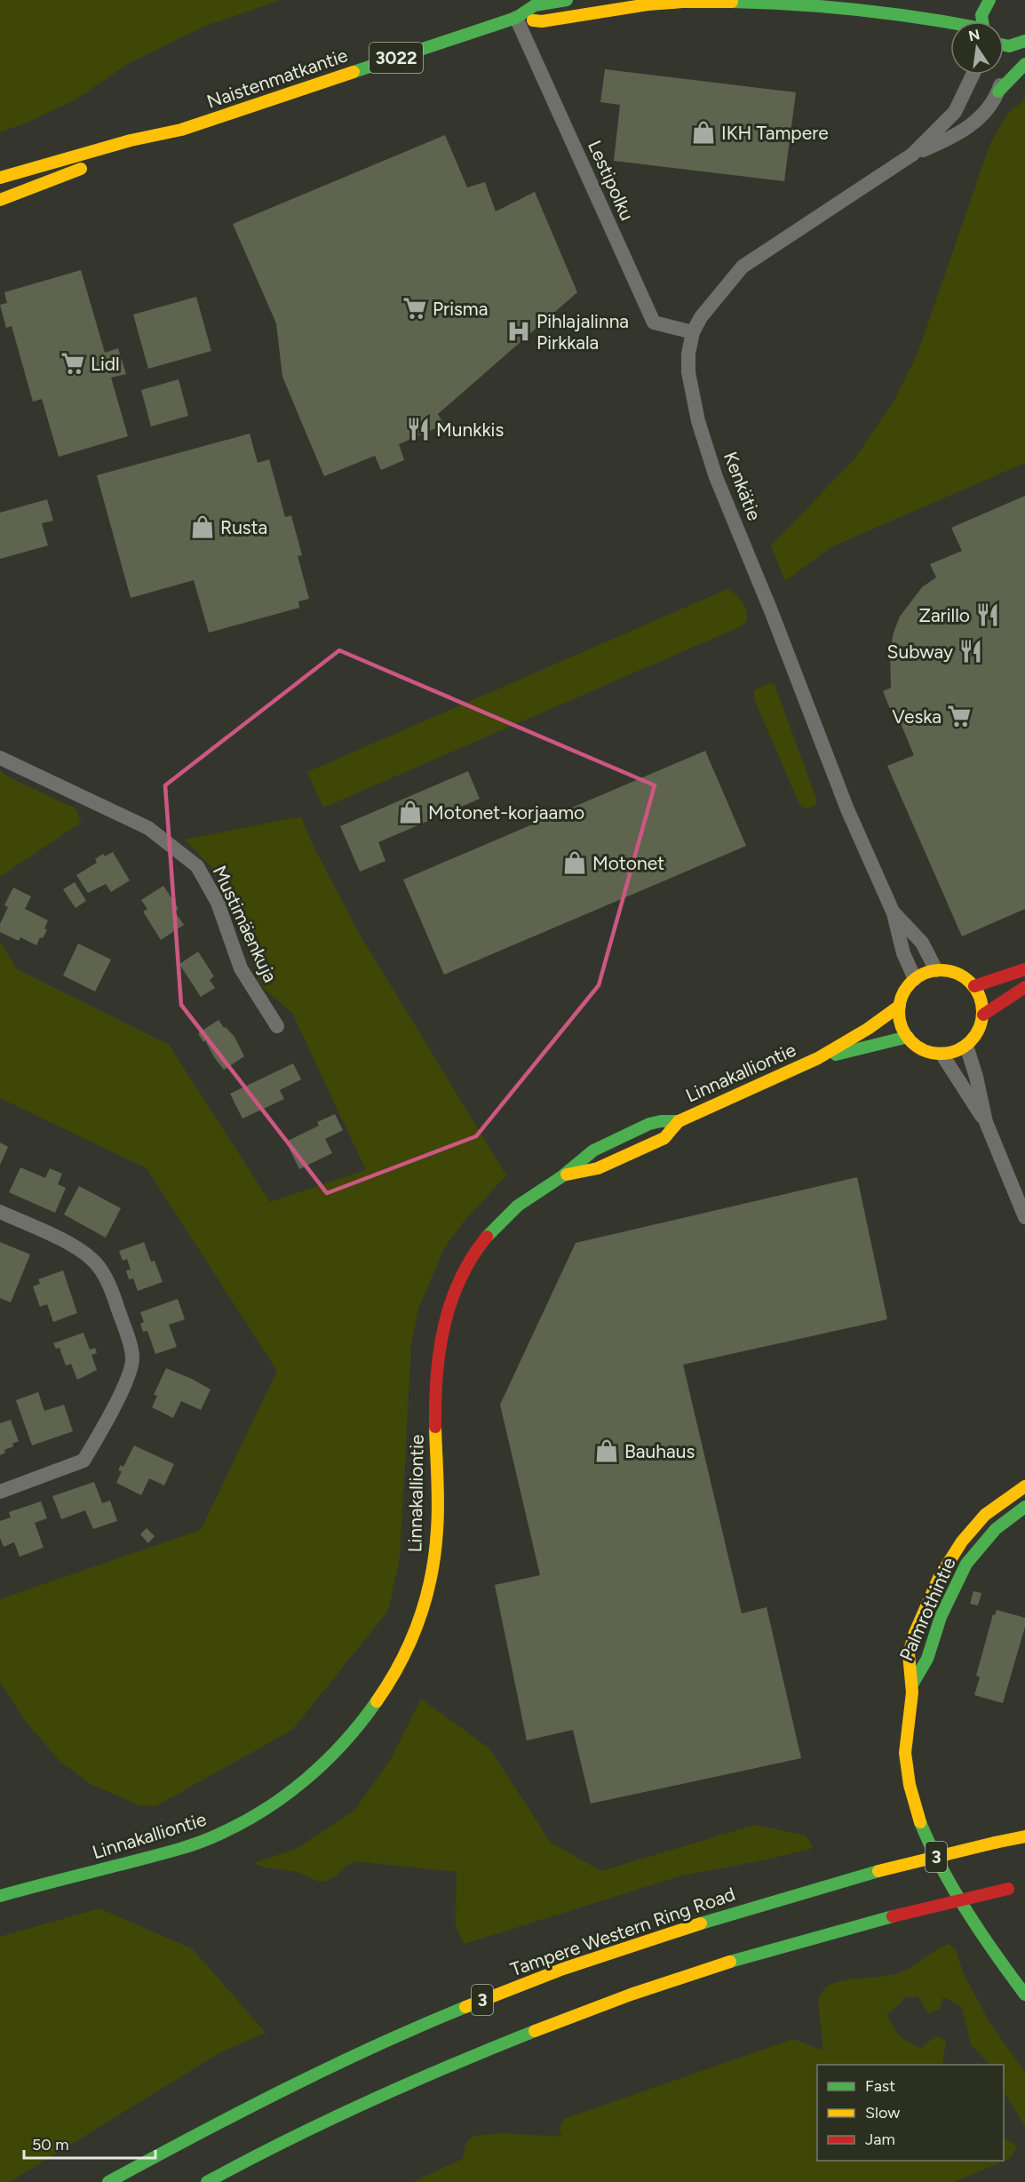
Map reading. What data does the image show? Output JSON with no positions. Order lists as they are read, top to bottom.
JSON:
{
  "streets": {
    "main road": [
      "3022",
      "Naistenmatkantie",
      "Linnakalliontie",
      "Palmrothintie",
      "3",
      "Tampere Western Ring Road"
    ],
    "street": ["Lestipolku", "Kenkätie", "Mustimäenkuja"]
  },
  "crossings": [
    ["Naistenmatkantie", "Lestipolku"],
    ["Lestipolku", "Kenkätie"],
    ["Kenkätie", "Linnakalliontie"]
  ],
  "places": {
    "shop": [
      "IKH Tampere",
      "Rusta",
      "Motonet-korjaamo",
      "Motonet",
      "Bauhaus"
    ],
    "supermarket": ["Prisma", "Lidl", "Veska"],
    "hospital": ["Pihlajalinna Pirkkala"],
    "restaurant": ["Munkkis", "Zarillo", "Subway"]
  },
  "legend": ["Fast", "Slow", "Jam"],
  "scale_bar": "50 m",
  "north": "top"
}
